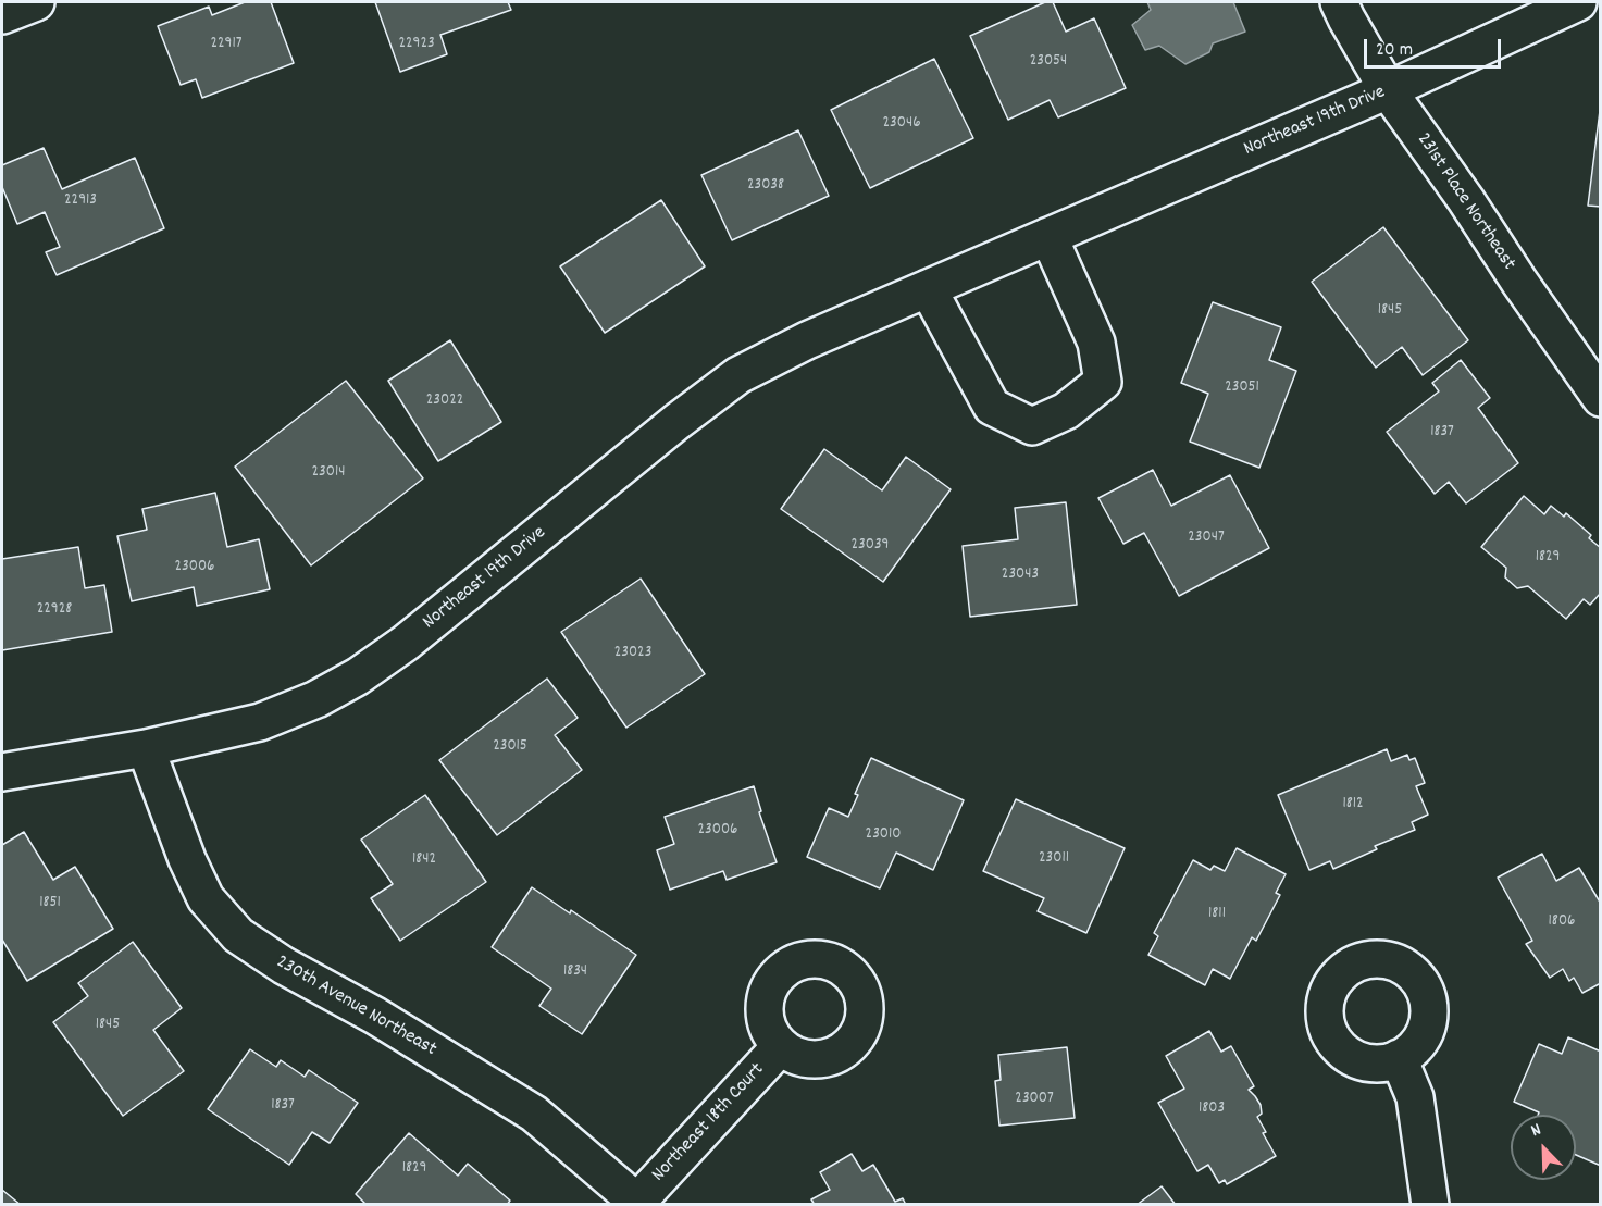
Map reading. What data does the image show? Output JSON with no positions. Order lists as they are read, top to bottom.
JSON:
{
  "streets": {
    "street": [
      "Northeast 19th Drive",
      "231st Place Northeast",
      "230th Avenue Northeast",
      "Northeast 18th Court"
    ]
  },
  "crossings": [
    ["Northeast 19th Drive", "231st Place Northeast"],
    ["Northeast 19th Drive", "230th Avenue Northeast"],
    ["230th Avenue Northeast", "Northeast 18th Court"]
  ],
  "house_numbers": [
    "22917",
    "22923",
    "23054",
    "23046",
    "23038",
    "22913",
    "1845",
    "23051",
    "23022",
    "1837",
    "23014",
    "23047",
    "23039",
    "1829",
    "23006",
    "23043",
    "22928",
    "23023",
    "23015",
    "1812",
    "23006",
    "23010",
    "23011",
    "1842",
    "1851",
    "1811",
    "1806",
    "1834",
    "1845",
    "23007",
    "1837",
    "1803",
    "1829"
  ],
  "scale_bar": "20 m",
  "north": "top left"
}
